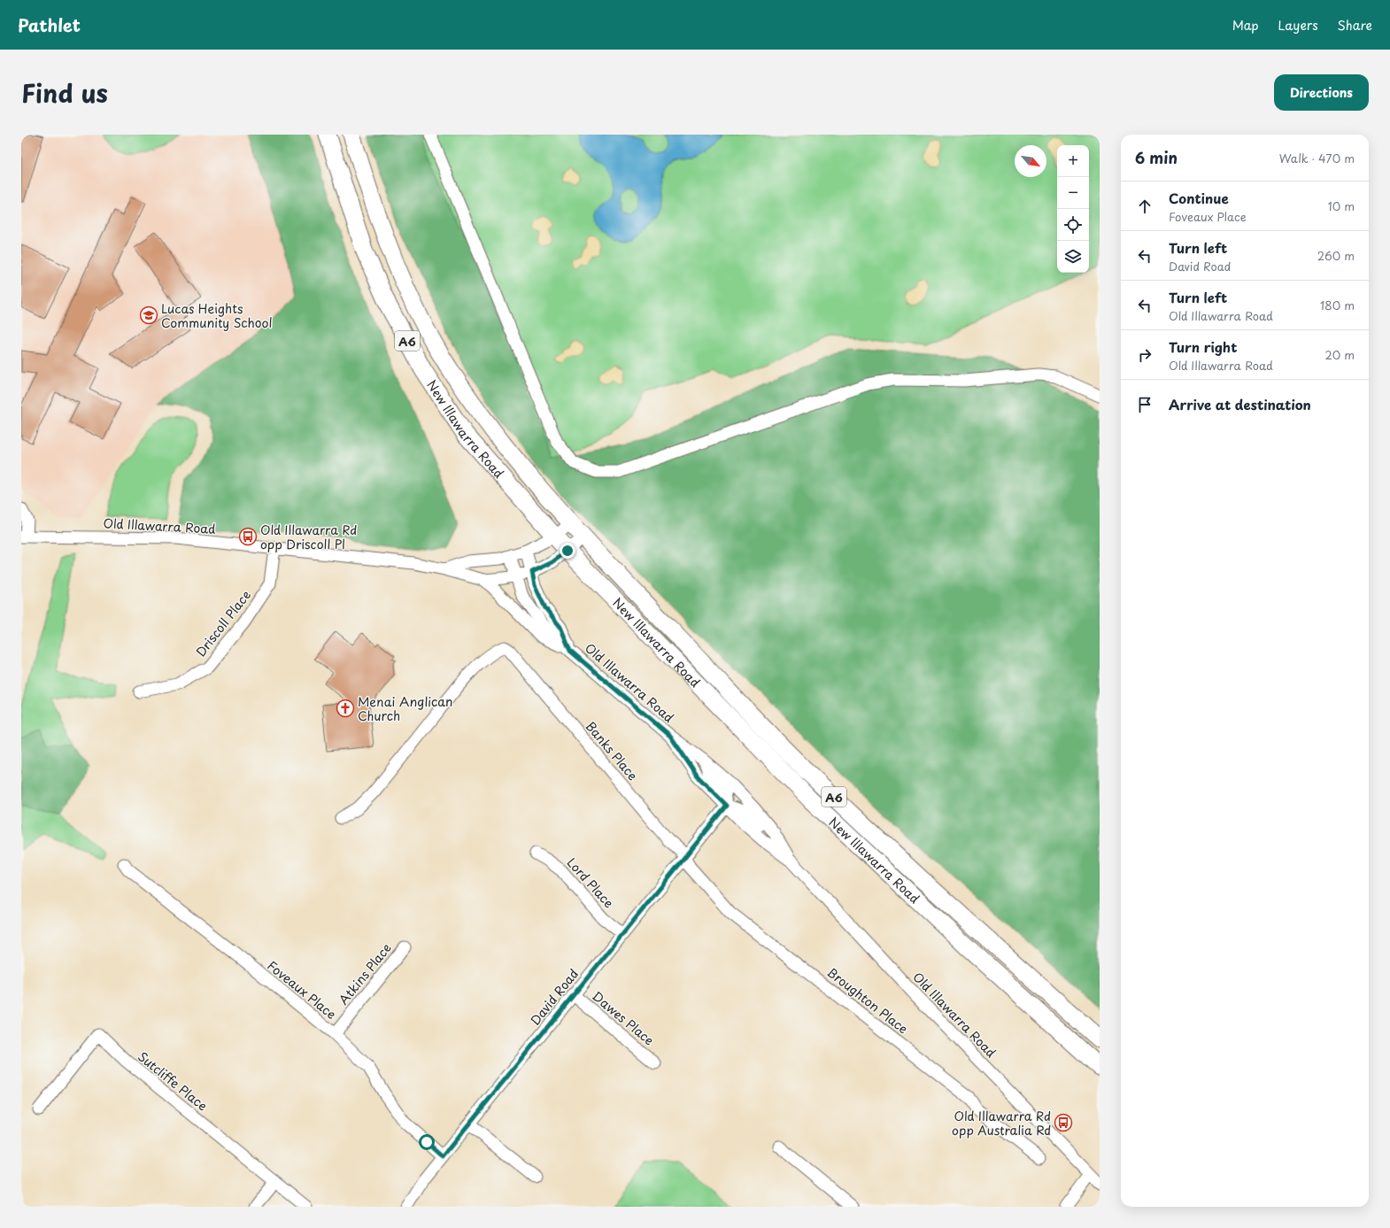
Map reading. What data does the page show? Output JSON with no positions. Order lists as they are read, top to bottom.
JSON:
{
  "streets": {
    "highway": ["A6", "New Illawarra Road"],
    "street": [
      "Old Illawarra Road",
      "Driscoll Place",
      "Banks Place",
      "Lord Place",
      "Atkins Place",
      "Foveaux Place",
      "David Road",
      "Broughton Place",
      "Dawes Place",
      "Sutcliffe Place"
    ]
  },
  "crossings": [
    ["New Illawarra Road", "Old Illawarra Road"],
    ["Old Illawarra Road", "Driscoll Place"],
    ["Old Illawarra Road", "David Road"],
    ["Banks Place", "David Road"],
    ["Banks Place", "Broughton Place"],
    ["Lord Place", "David Road"],
    ["Atkins Place", "Foveaux Place"],
    ["Foveaux Place", "David Road"],
    ["David Road", "Broughton Place"],
    ["David Road", "Dawes Place"]
  ],
  "places": {
    "school or university": ["Lucas Heights Community School"],
    "bus stop": ["Old Illawarra Rd opp Driscoll Pl", "Old Illawarra Rd opp Australia Rd"],
    "church": ["Menai Anglican Church"]
  },
  "north": "bottom right",
  "page": {
    "header": "Pathlet",
    "nav": ["Map", "Layers", "Share"],
    "title": "Find us",
    "buttons": "Directions",
    "heading": ["6 min", "Walk · 470 m"],
    "map_buttons": ["+", "−"],
    "list": [
      ["Continue", "Foveaux Place", "10 m"],
      ["Turn left", "David Road", "260 m"],
      ["Turn left", "Old Illawarra Road", "180 m"],
      ["Turn right", "Old Illawarra Road", "20 m"],
      "Arrive at destination"
    ]
  }
}
